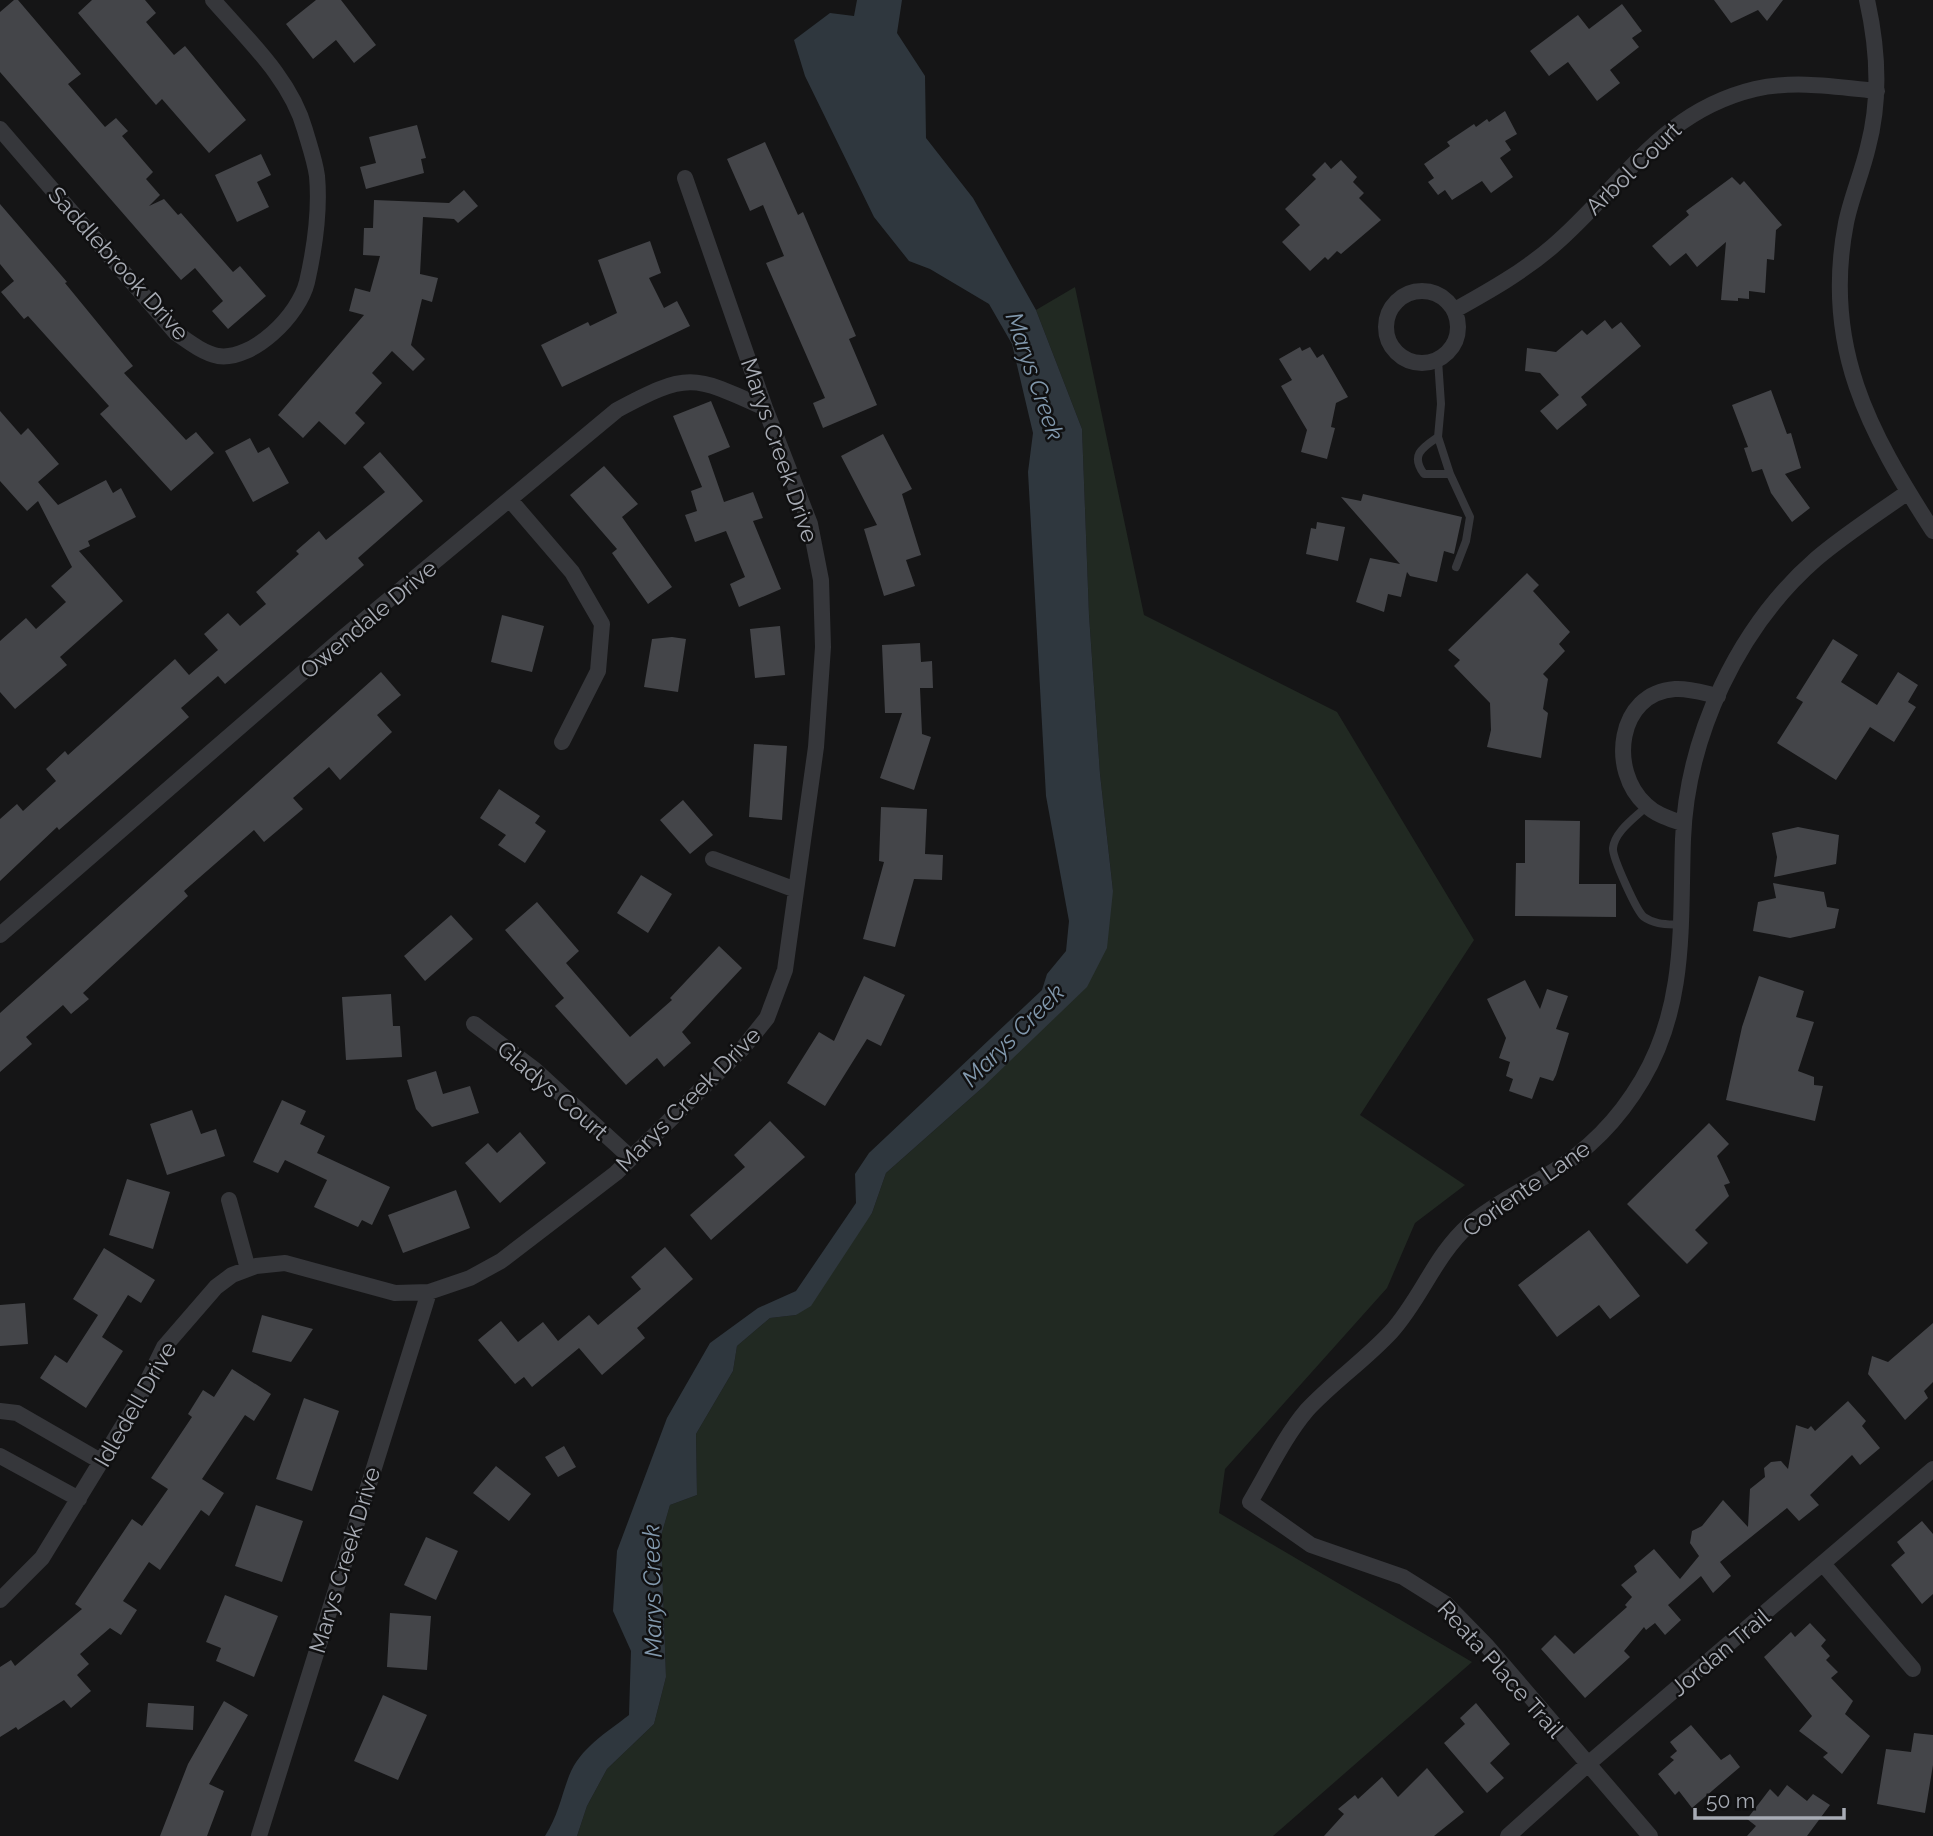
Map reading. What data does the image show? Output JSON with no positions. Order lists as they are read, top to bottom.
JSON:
{
  "streets": {
    "street": [
      "Arbol Court",
      "Saddlebrook Drive",
      "Marys Creek Drive",
      "Owendale Drive",
      "Gladys Court",
      "Coriente Lane",
      "Idledell Drive",
      "Jordan Trail",
      "Reata Place Trail"
    ]
  },
  "crossings": [
    ["Marys Creek Drive", "Owendale Drive"],
    ["Marys Creek Drive", "Gladys Court"],
    ["Marys Creek Drive", "Idledell Drive"],
    ["Coriente Lane", "Reata Place Trail"],
    ["Jordan Trail", "Reata Place Trail"]
  ],
  "water": ["Marys Creek"],
  "scale_bar": "50 m"
}
